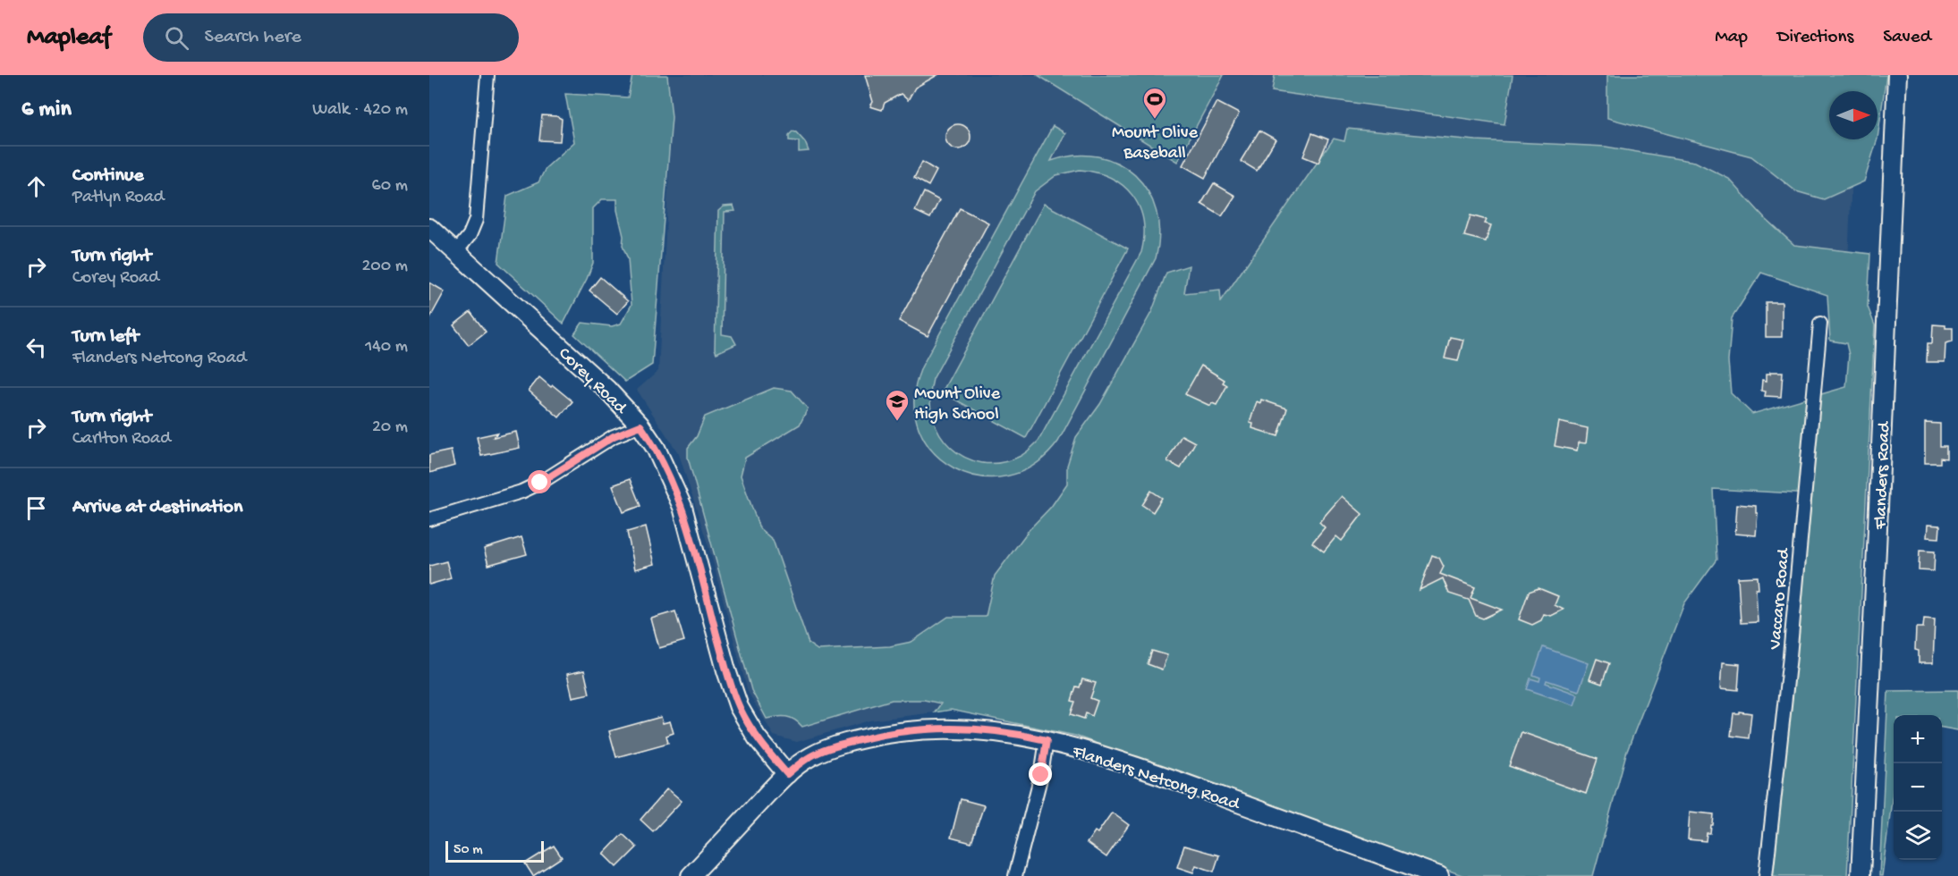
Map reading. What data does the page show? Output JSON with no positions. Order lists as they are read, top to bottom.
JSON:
{
  "streets": {
    "main road": ["Corey Road", "Flanders Road", "Flanders Netcong Road"],
    "street": ["Vaccaro Road"]
  },
  "crossings": [
    ["Corey Road", "Flanders Netcong Road"]
  ],
  "places": {
    "sports": ["Mount Olive Baseball"],
    "school or university": ["Mount Olive High School"]
  },
  "scale_bar": "50 m",
  "north": "right",
  "page": {
    "header": "Mapleaf",
    "search": "Search here",
    "nav": ["Map", "Directions", "Saved"],
    "heading": ["6 min", "Walk · 420 m"],
    "list": [
      ["Continue", "Patlyn Road", "60 m"],
      ["Turn right", "Corey Road", "200 m"],
      ["Turn left", "Flanders Netcong Road", "140 m"],
      ["Turn right", "Carlton Road", "20 m"],
      "Arrive at destination"
    ],
    "map_buttons": ["+", "−"],
    "scale": "50 m"
  }
}
